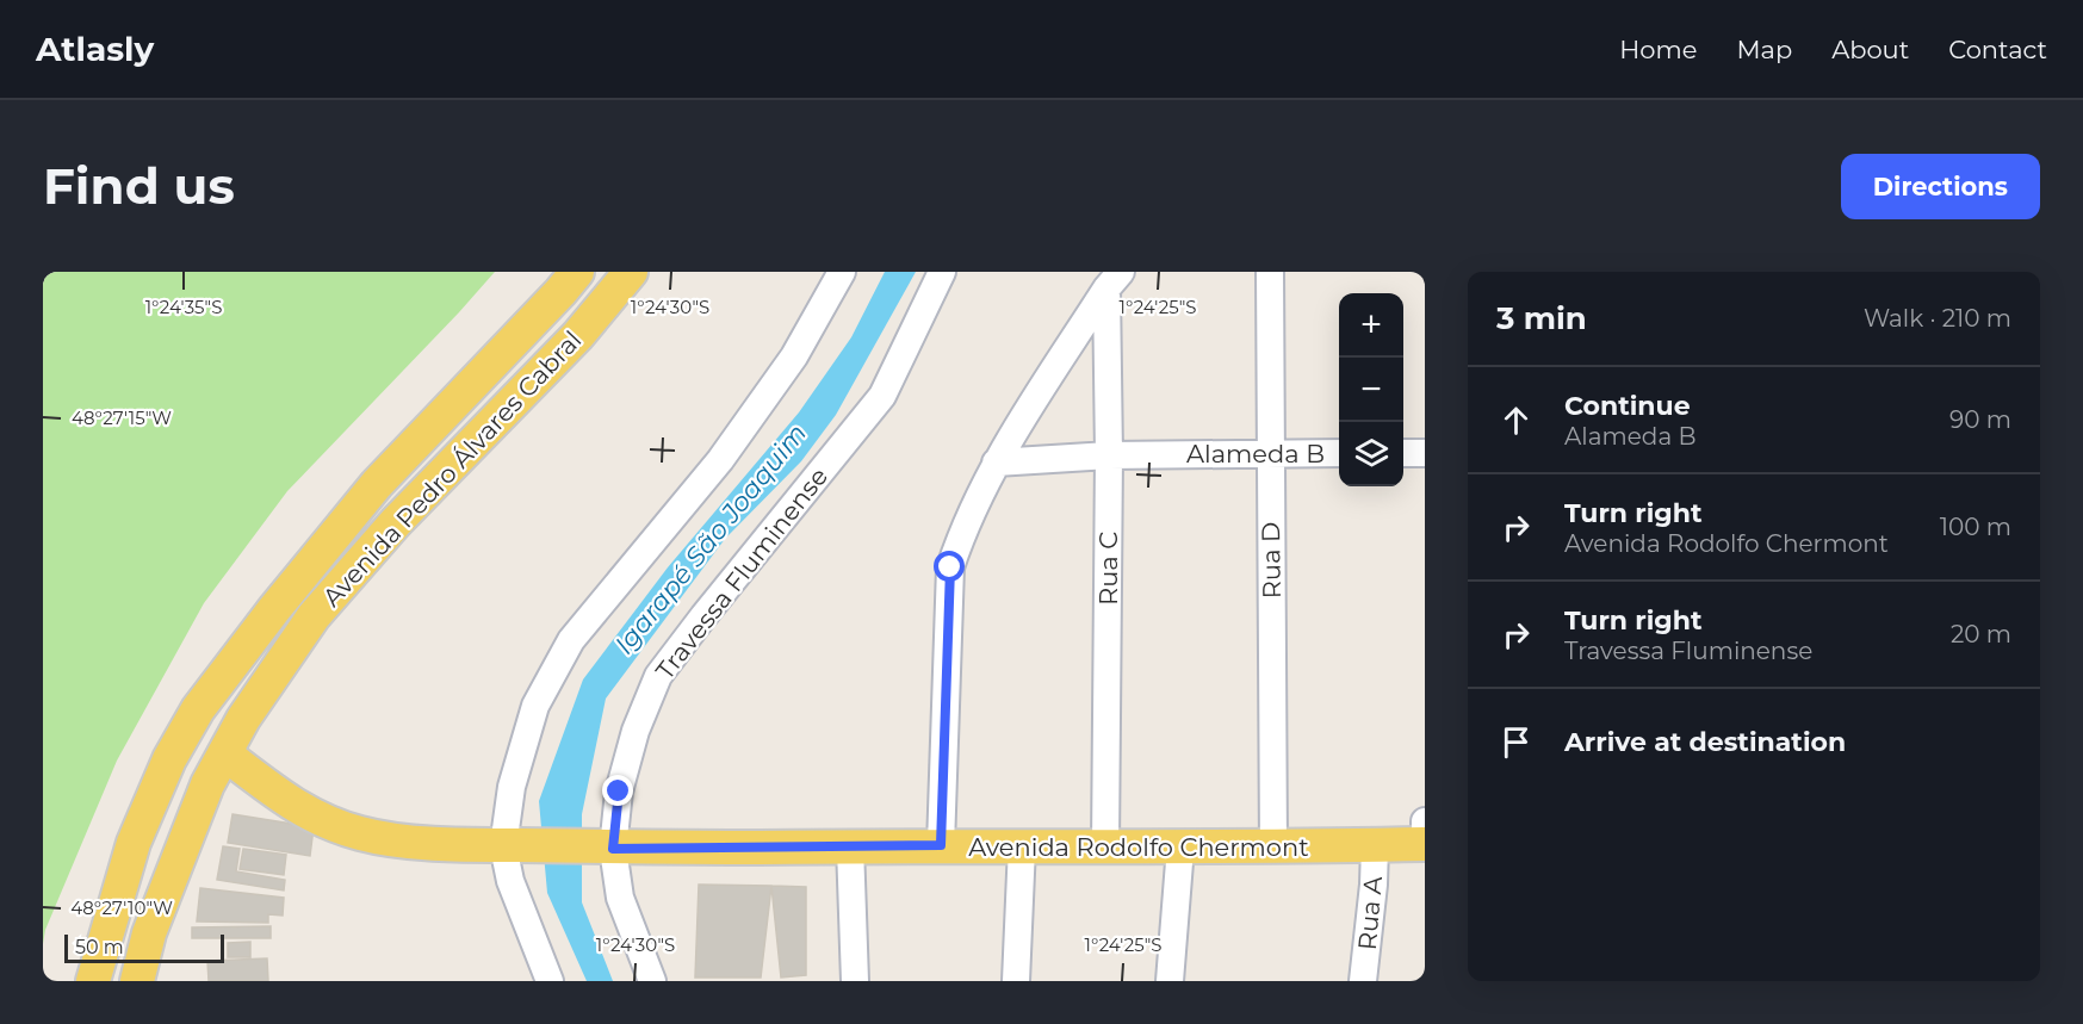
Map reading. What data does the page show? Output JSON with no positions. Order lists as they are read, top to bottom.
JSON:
{
  "streets": {
    "main road": ["Avenida Pedro Álvares Cabral", "Avenida Rodolfo Chermont"],
    "street": [
      "Alameda B",
      "Rua D",
      "Rua C",
      "Travessa Fluminense",
      "Rua A"
    ]
  },
  "crossings": [
    ["Alameda B", "Rua D"],
    ["Alameda B", "Rua C"],
    ["Avenida Pedro Álvares Cabral", "Avenida Rodolfo Chermont"],
    ["Rua D", "Avenida Rodolfo Chermont"],
    ["Rua C", "Avenida Rodolfo Chermont"],
    ["Travessa Fluminense", "Avenida Rodolfo Chermont"],
    ["Avenida Rodolfo Chermont", "Rua A"]
  ],
  "water": ["Igarapé São Joaquim"],
  "scale_bar": "50 m",
  "page": {
    "header": "Atlasly",
    "nav": [
      "Home",
      "Map",
      "About",
      "Contact"
    ],
    "buttons": "Directions",
    "title": "Find us",
    "heading": ["3 min", "Walk · 210 m"],
    "map_buttons": ["+", "−"],
    "list": [
      ["Continue", "Alameda B", "90 m"],
      ["Turn right", "Avenida Rodolfo Chermont", "100 m"],
      ["Turn right", "Travessa Fluminense", "20 m"],
      "Arrive at destination"
    ],
    "scale": "50 m"
  },
  "coordinates": [
    "1°24'35\"S",
    "1°24'30\"S",
    "1°24'25\"S",
    "48°27'15\"W",
    "48°27'10\"W"
  ]
}
